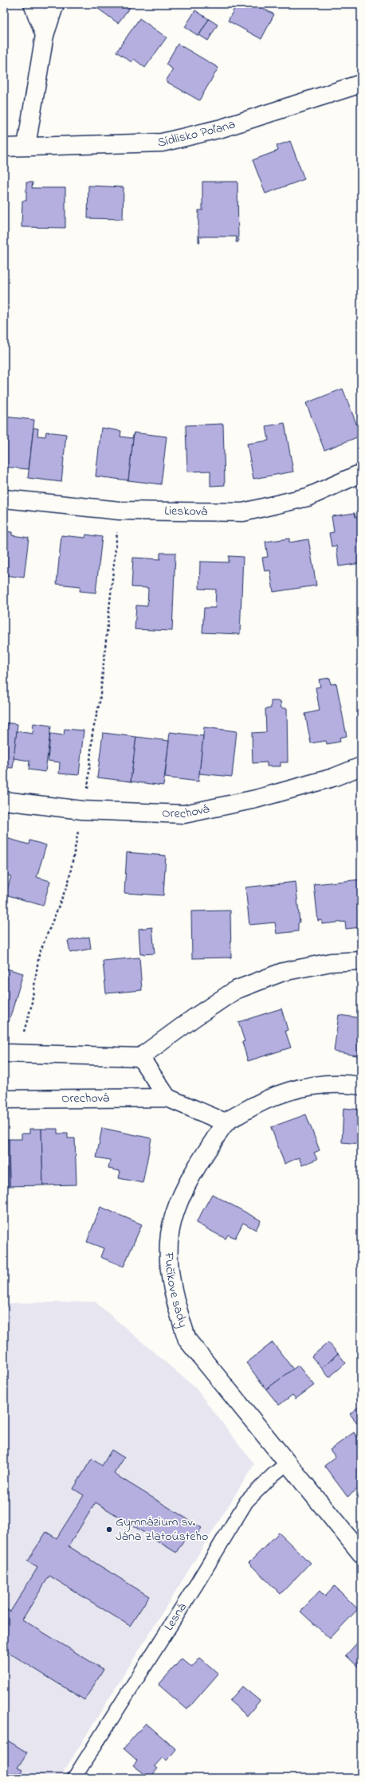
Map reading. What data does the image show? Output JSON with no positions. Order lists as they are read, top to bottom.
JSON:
{
  "streets": {
    "street": [
      "Sídlisko Poľana",
      "Liesková",
      "Orechová",
      "Fučíkove sady"
    ],
    "lane": ["Lesná"]
  },
  "crossings": [
    ["Orechová", "Fučíkove sady"],
    ["Fučíkove sady", "Lesná"]
  ],
  "places": ["Gymnázium sv. Jána Zlatoústeho"]
}
